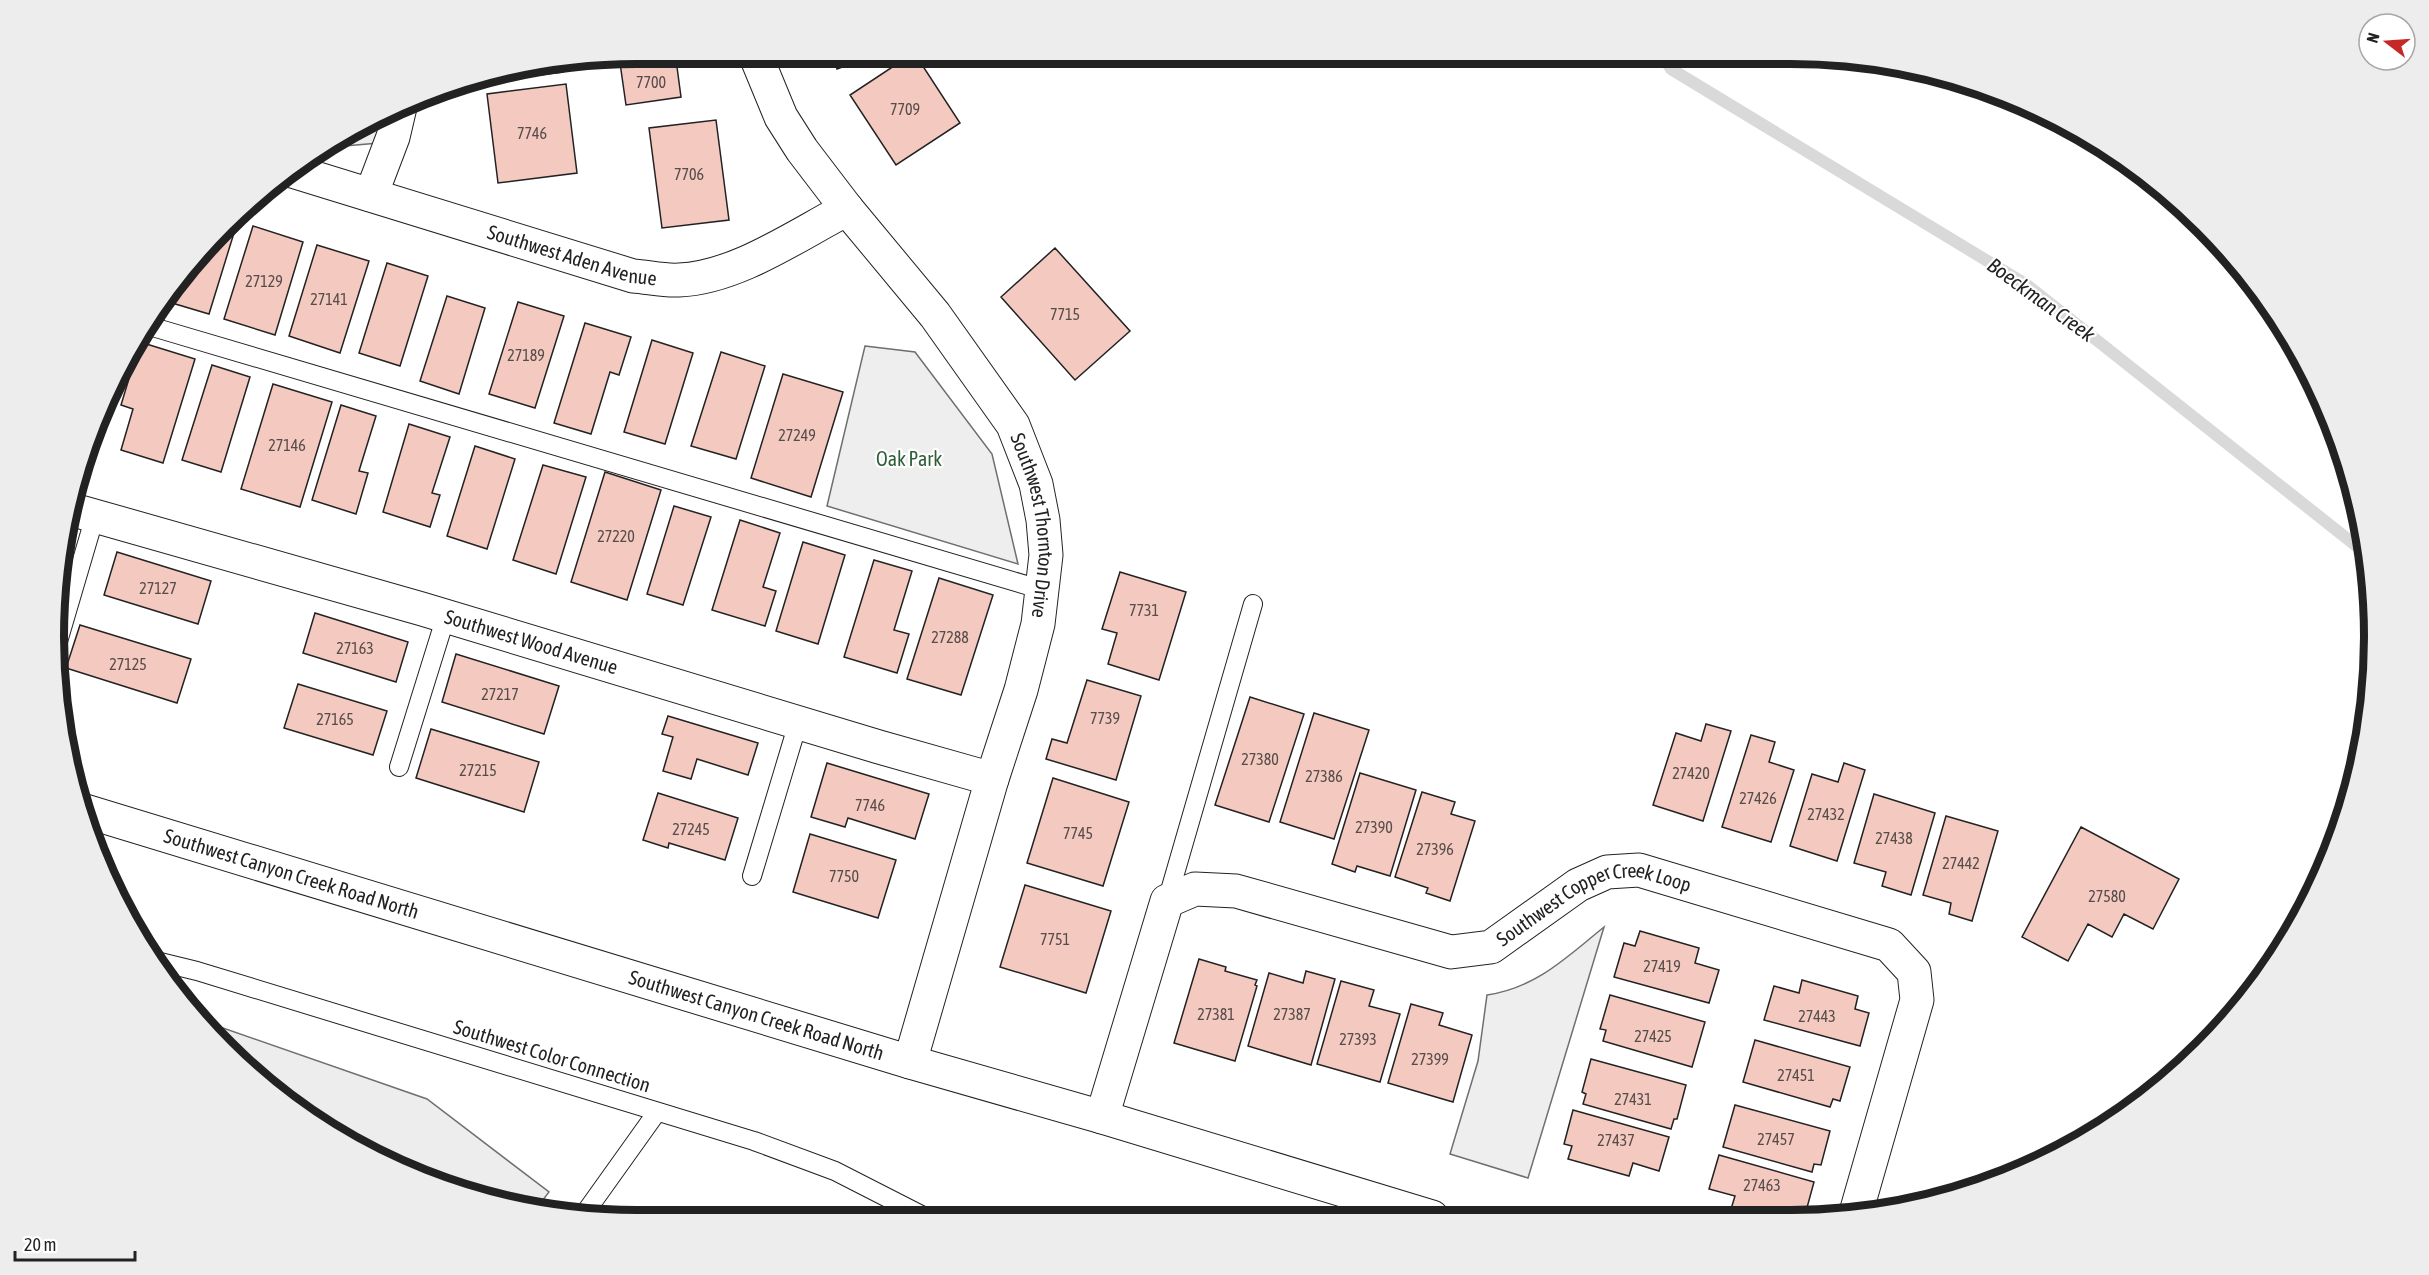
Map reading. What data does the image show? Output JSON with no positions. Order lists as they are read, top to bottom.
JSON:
{
  "streets": {
    "street": [
      "Southwest Aden Avenue",
      "Southwest Thornton Drive",
      "Southwest Wood Avenue",
      "Southwest Canyon Creek Road North",
      "Southwest Copper Creek Loop"
    ],
    "lane": ["Southwest Color Connection"]
  },
  "crossings": [
    ["Southwest Aden Avenue", "Southwest Thornton Drive"],
    ["Southwest Thornton Drive", "Southwest Wood Avenue"],
    ["Southwest Thornton Drive", "Southwest Canyon Creek Road North"]
  ],
  "water": ["Boeckman Creek"],
  "parks": ["Oak Park"],
  "house_numbers": [
    "7700",
    "7709",
    "7746",
    "7706",
    "27129",
    "27141",
    "7715",
    "27189",
    "27249",
    "27146",
    "27220",
    "27127",
    "7731",
    "27288",
    "27163",
    "27125",
    "27217",
    "7739",
    "27165",
    "27380",
    "27215",
    "27420",
    "27386",
    "27426",
    "7746",
    "27432",
    "27390",
    "27245",
    "7745",
    "27438",
    "27396",
    "27442",
    "7750",
    "27580",
    "7751",
    "27419",
    "27381",
    "27387",
    "27443",
    "27425",
    "27393",
    "27399",
    "27451",
    "27431",
    "27457",
    "27437",
    "27463"
  ],
  "scale_bar": "20 m",
  "north": "left"
}
